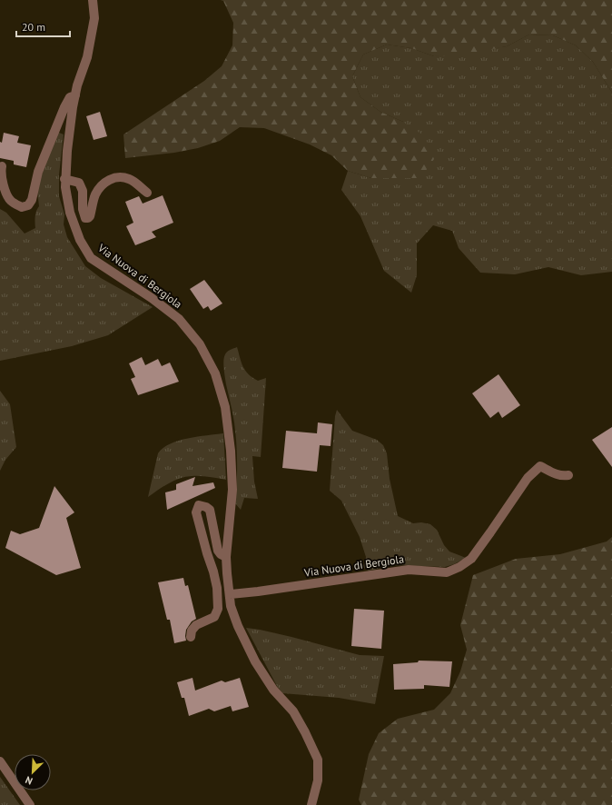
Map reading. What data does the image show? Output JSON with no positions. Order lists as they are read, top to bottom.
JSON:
{
  "streets": {
    "street": ["Via Nuova di Bergiola"]
  },
  "scale_bar": "20 m",
  "north": "bottom left"
}
